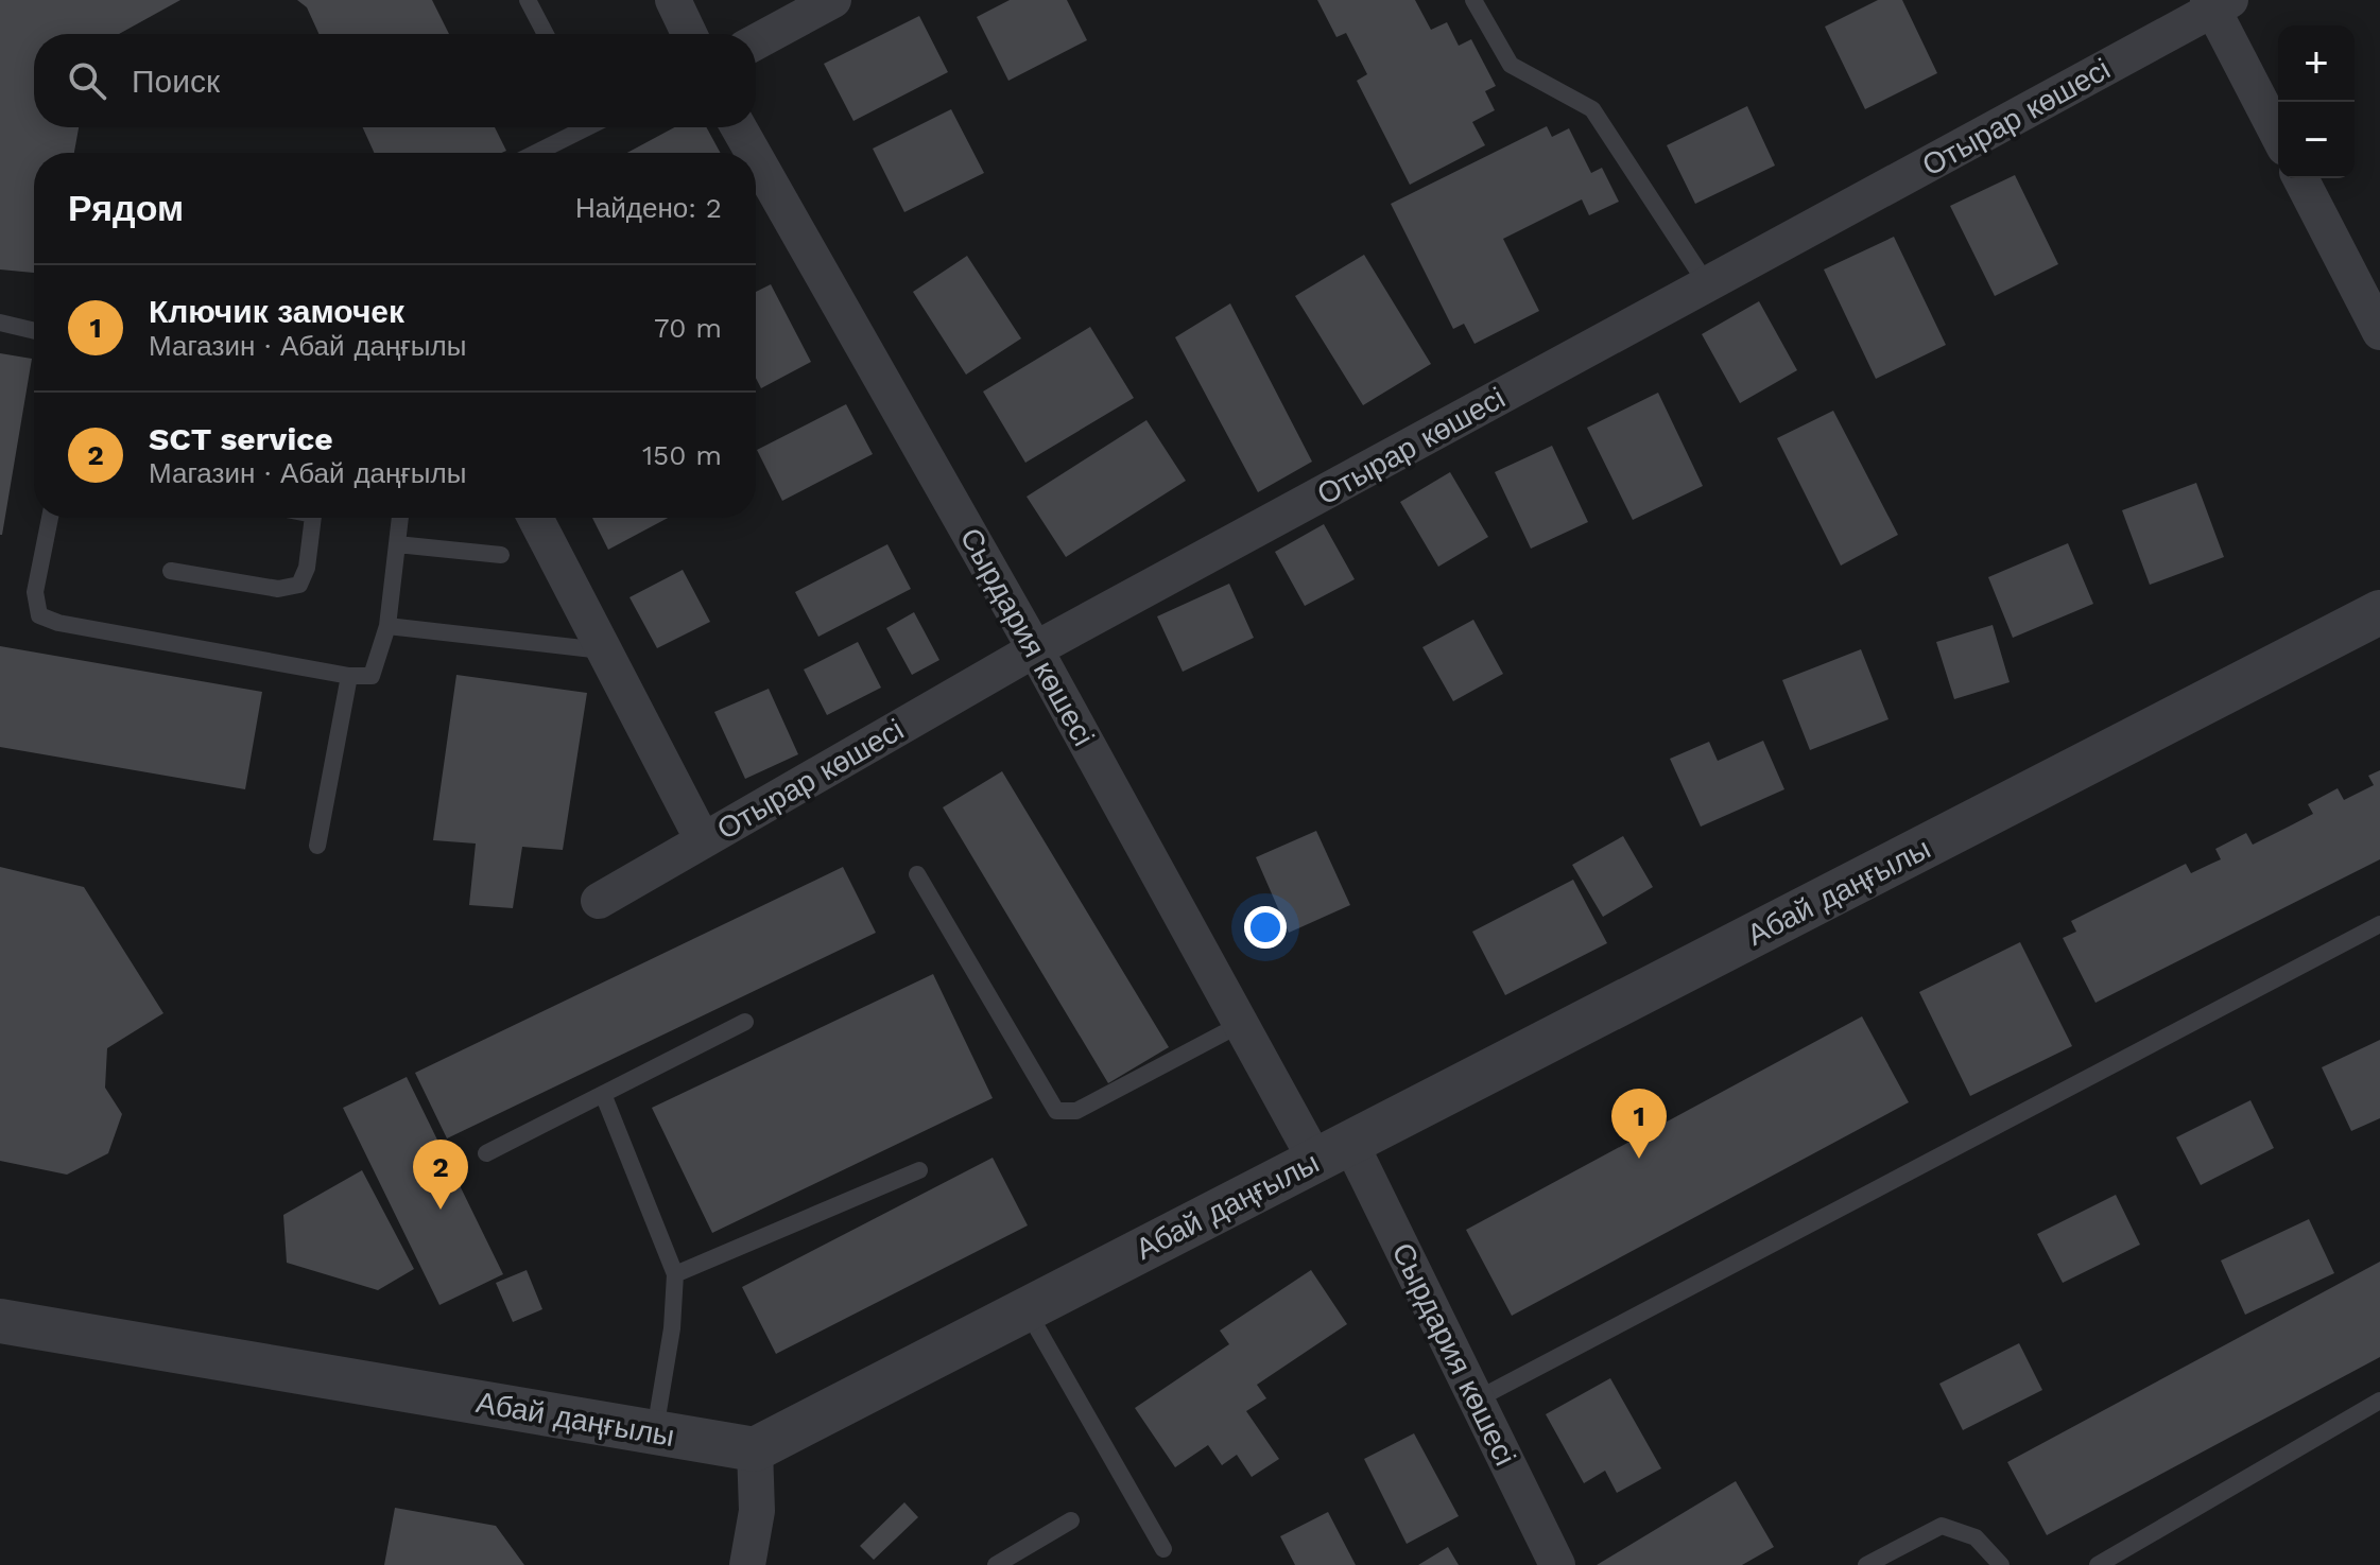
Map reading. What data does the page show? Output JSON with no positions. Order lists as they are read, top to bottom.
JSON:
{
  "streets": {
    "street": ["Отырар көшесі", "Сырдария көшесі", "Абай даңғылы"]
  },
  "crossings": [
    ["Отырар көшесі", "Сырдария көшесі"],
    ["Сырдария көшесі", "Абай даңғылы"]
  ],
  "page": {
    "map_buttons": ["+", "−"],
    "search": "Поиск",
    "heading": ["Рядом", "Найдено: 2"],
    "list": [
      {
        "mark": "1",
        "name": "Ключик замочек",
        "note": "Магазин · Абай даңғылы",
        "value": "70 m"
      },
      {
        "mark": "2",
        "name": "SCT service",
        "note": "Магазин · Абай даңғылы",
        "value": "150 m"
      }
    ],
    "pins": ["1", "2"]
  }
}
